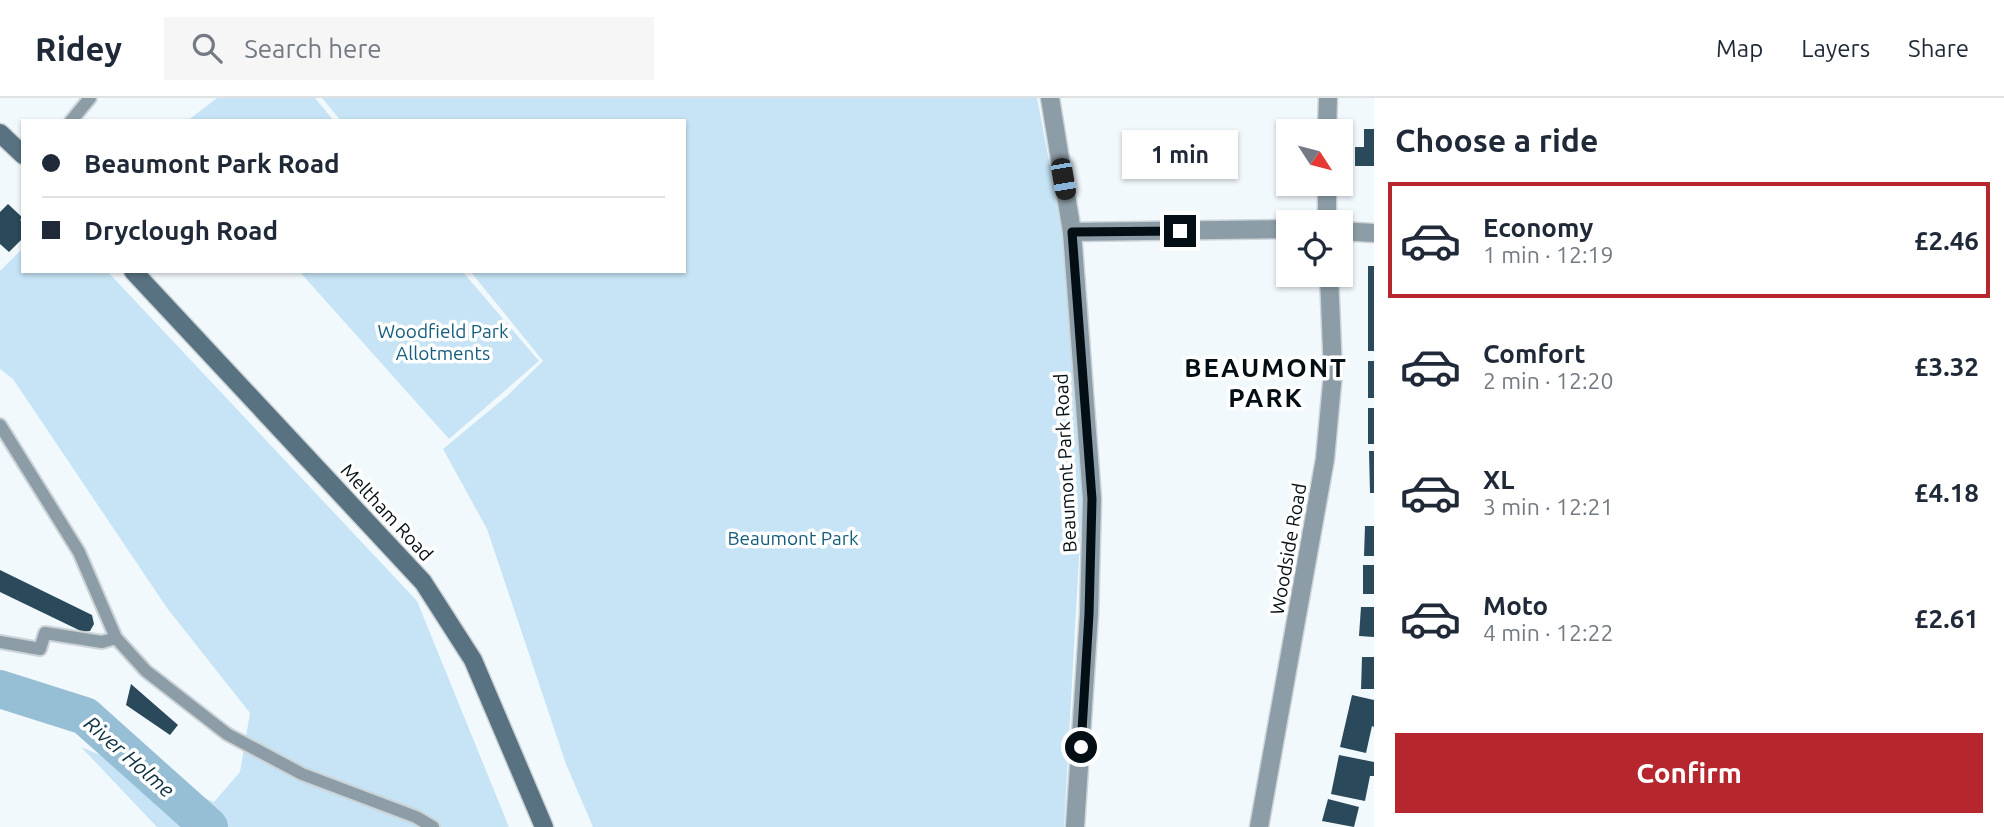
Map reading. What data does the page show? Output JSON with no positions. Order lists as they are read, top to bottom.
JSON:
{
  "streets": {
    "main road": ["Meltham Road"],
    "street": ["Beaumont Park Road", "Woodside Road"]
  },
  "districts": ["BEAUMONT PARK"],
  "water": ["River Holme"],
  "parks": ["Woodfield Park Allotments", "Beaumont Park"],
  "north": "bottom right",
  "page": {
    "header": "Ridey",
    "search": "Search here",
    "nav": ["Map", "Layers", "Share"],
    "heading": "Choose a ride",
    "banner": ["Beaumont Park Road", "Dryclough Road"],
    "bubble": "1 min",
    "list": [
      {
        "name": "Economy",
        "note": "1 min · 12:19",
        "value": "£2.46"
      },
      {
        "name": "Comfort",
        "note": "2 min · 12:20",
        "value": "£3.32"
      },
      {
        "name": "XL",
        "note": "3 min · 12:21",
        "value": "£4.18"
      },
      {
        "name": "Moto",
        "note": "4 min · 12:22",
        "value": "£2.61"
      }
    ],
    "buttons": "Confirm"
  }
}
